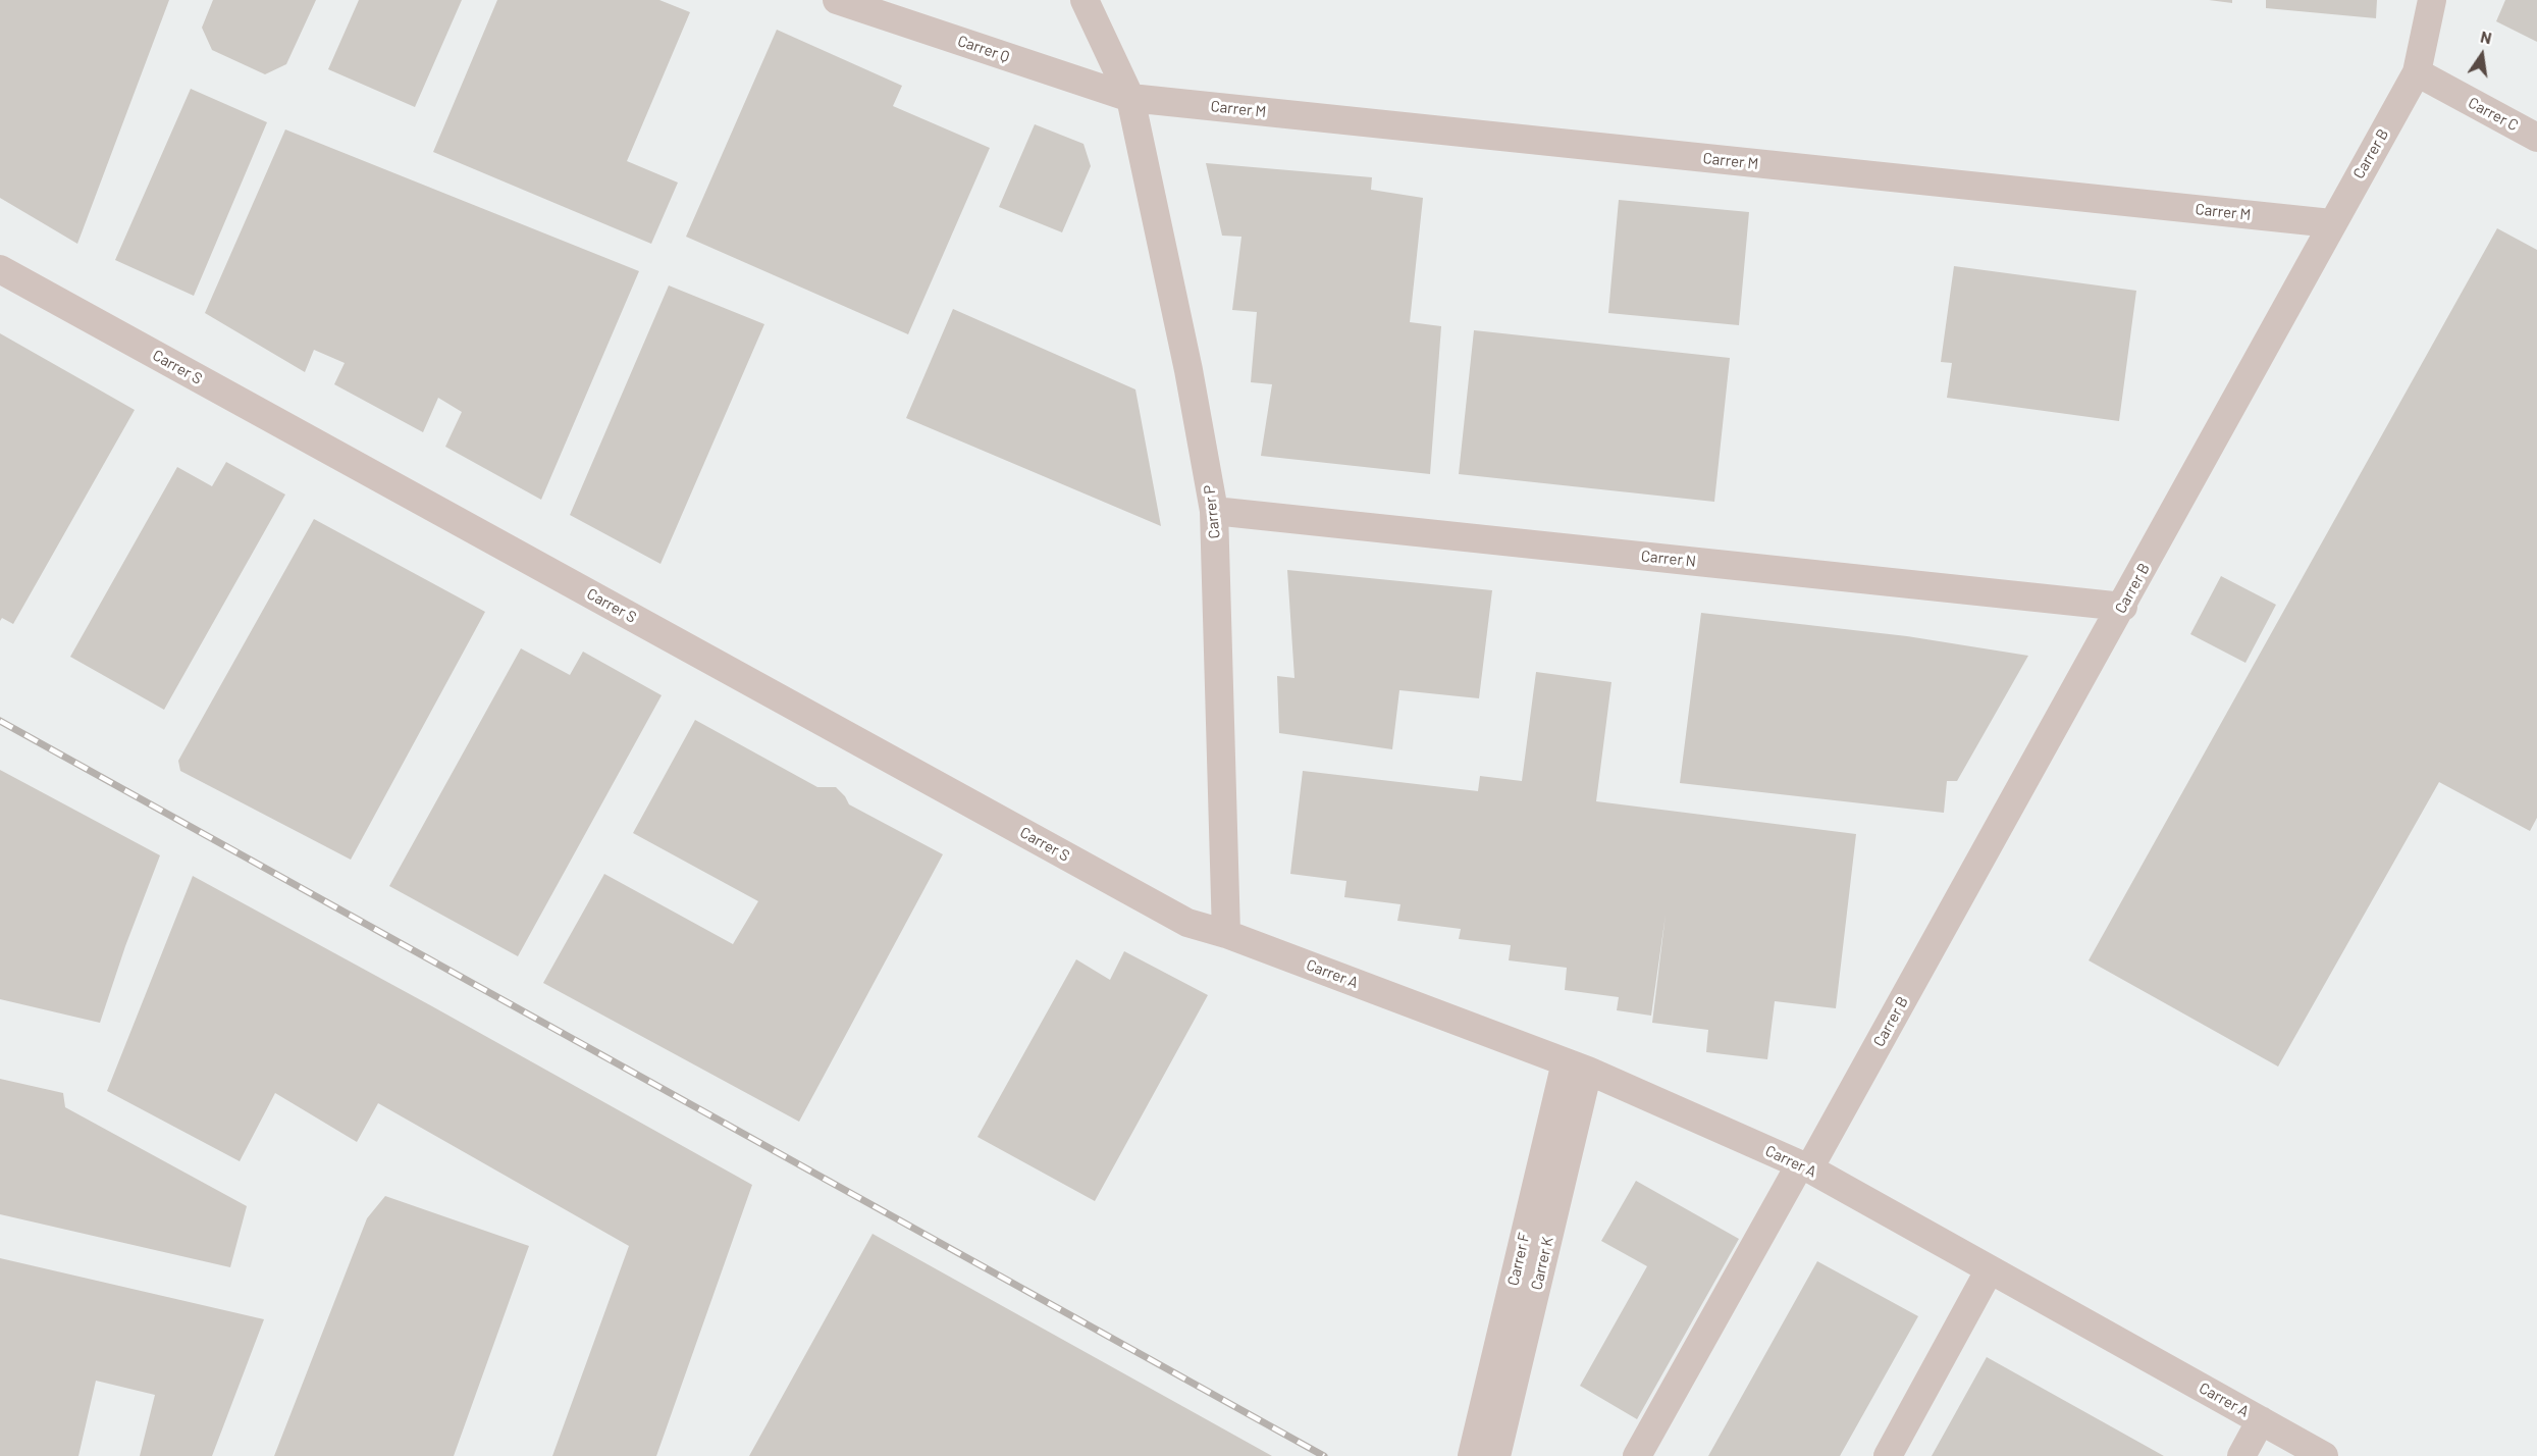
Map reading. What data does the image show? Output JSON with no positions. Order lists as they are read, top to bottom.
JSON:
{
  "streets": {
    "street": [
      "Carrer Q",
      "Carrer M",
      "Carrer C",
      "Carrer B",
      "Carrer S",
      "Carrer P",
      "Carrer N",
      "Carrer A",
      "Carrer F",
      "Carrer K"
    ]
  },
  "crossings": [
    ["Carrer Q", "Carrer M"],
    ["Carrer Q", "Carrer P"],
    ["Carrer M", "Carrer B"],
    ["Carrer M", "Carrer P"],
    ["Carrer C", "Carrer B"],
    ["Carrer B", "Carrer N"],
    ["Carrer B", "Carrer A"],
    ["Carrer S", "Carrer P"],
    ["Carrer S", "Carrer A"],
    ["Carrer P", "Carrer N"],
    ["Carrer P", "Carrer A"],
    ["Carrer A", "Carrer F"],
    ["Carrer A", "Carrer K"],
    ["Carrer F", "Carrer K"]
  ],
  "north": "top"
}
